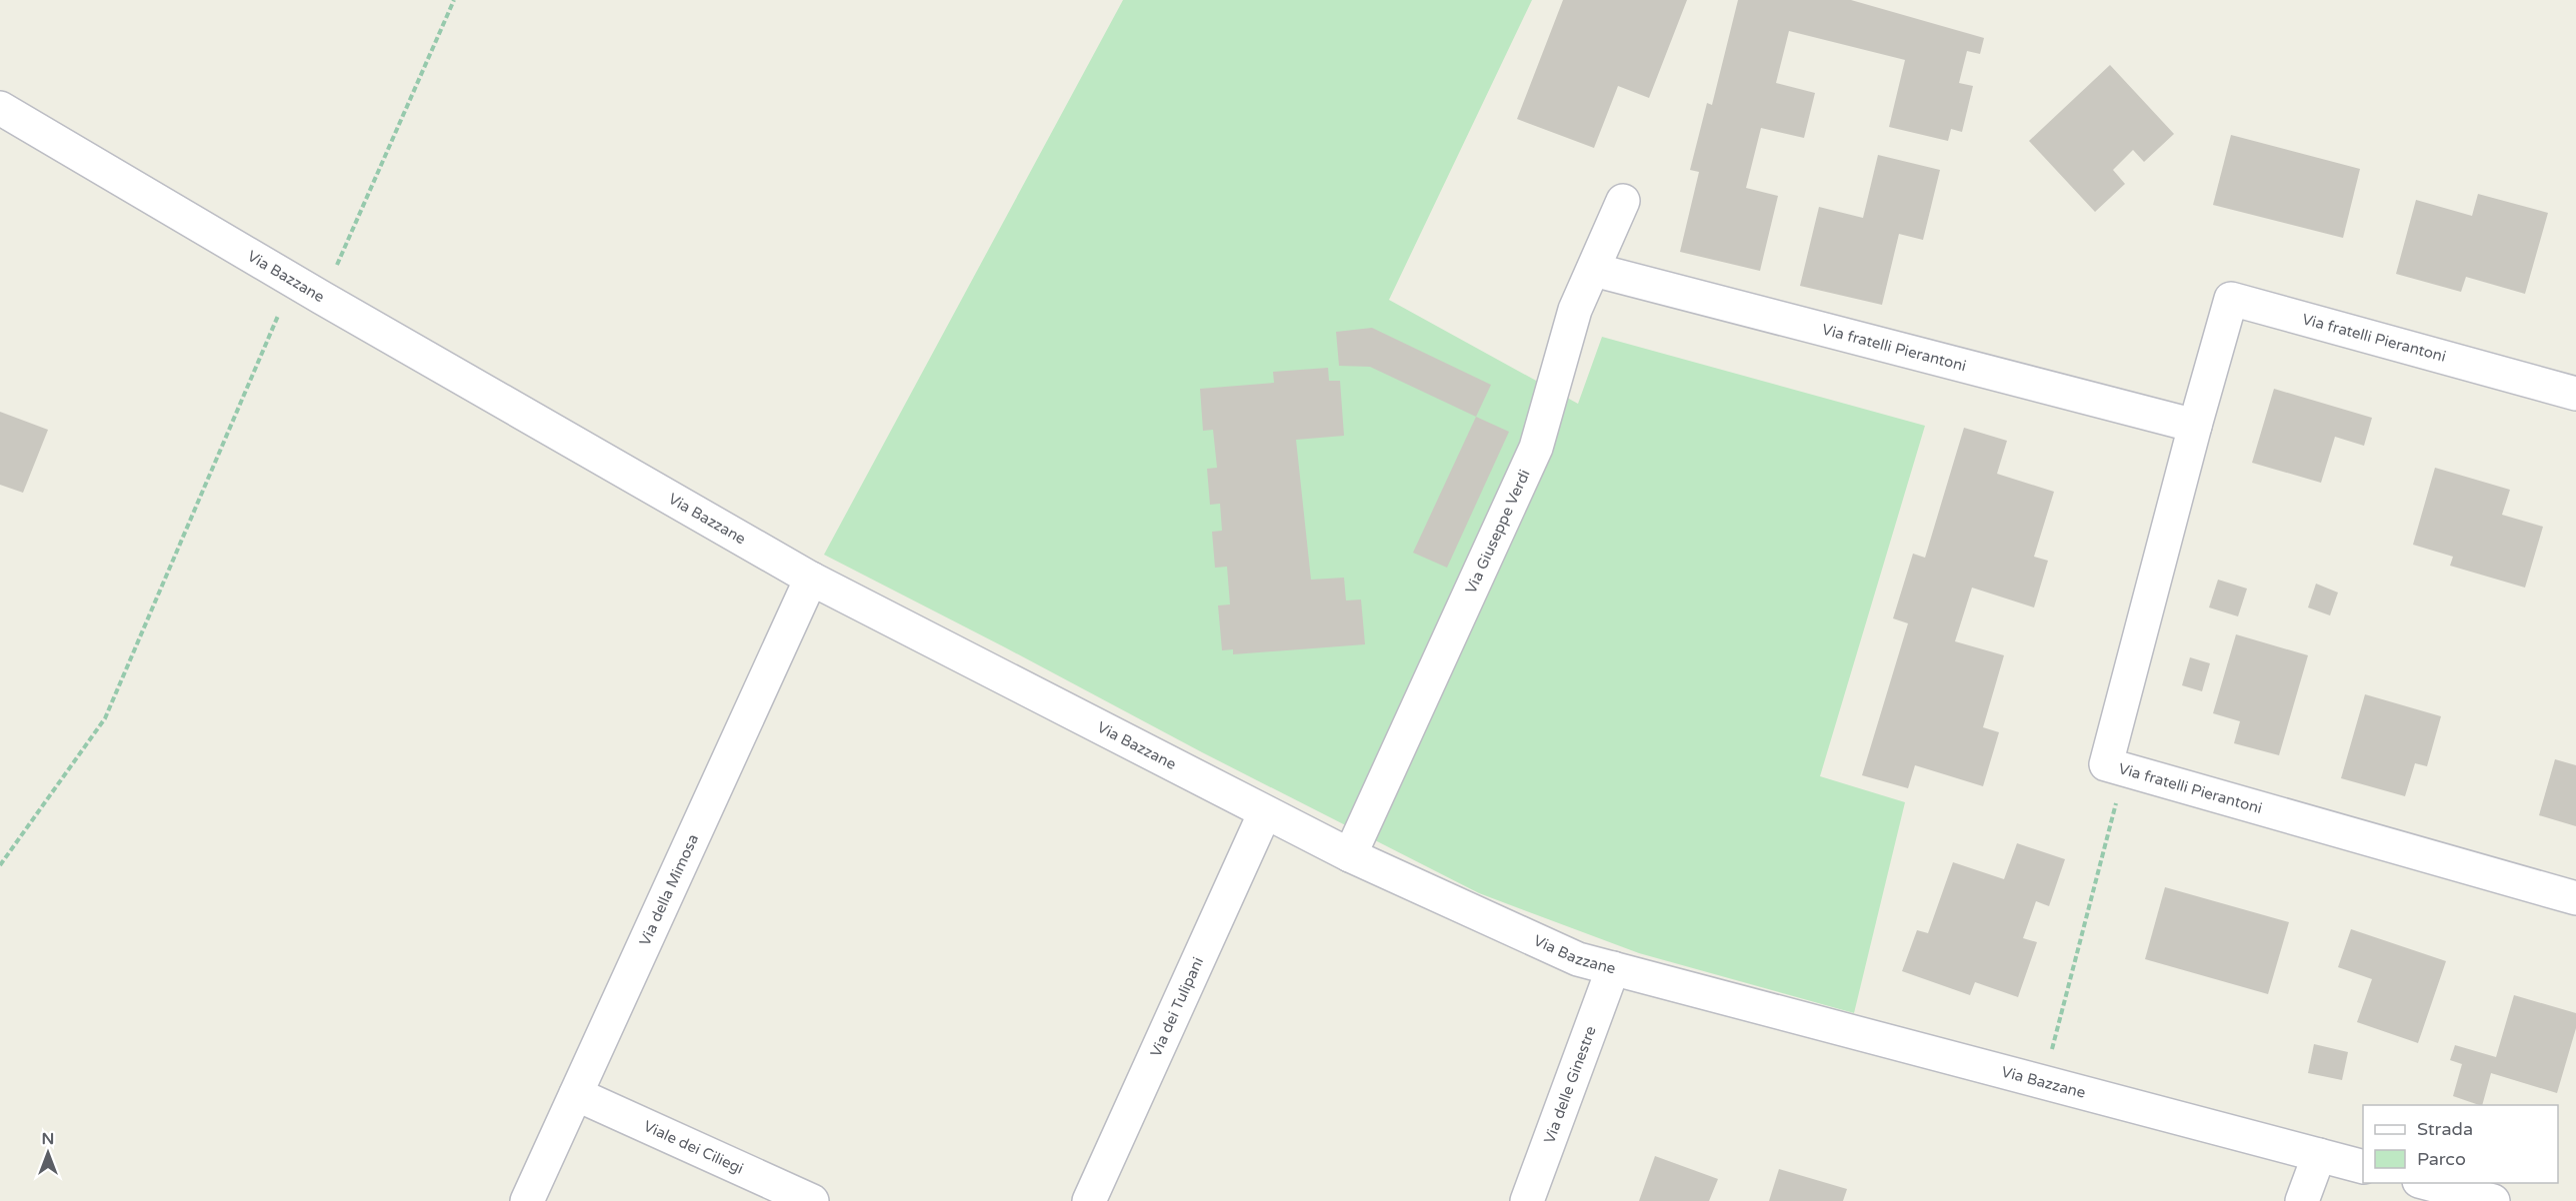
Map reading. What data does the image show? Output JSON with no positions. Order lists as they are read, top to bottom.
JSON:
{
  "streets": {
    "street": [
      "Via Bazzane",
      "Via fratelli Pierantoni",
      "Via Giuseppe Verdi",
      "Via della Mimosa",
      "Via dei Tulipani",
      "Via delle Ginestre",
      "Viale dei Ciliegi"
    ]
  },
  "crossings": [
    ["Via Bazzane", "Via Giuseppe Verdi"],
    ["Via Bazzane", "Via della Mimosa"],
    ["Via Bazzane", "Via dei Tulipani"],
    ["Via Bazzane", "Via delle Ginestre"],
    ["Via fratelli Pierantoni", "Via Giuseppe Verdi"],
    ["Via della Mimosa", "Viale dei Ciliegi"]
  ],
  "legend": ["Strada", "Parco"],
  "north": "top"
}
